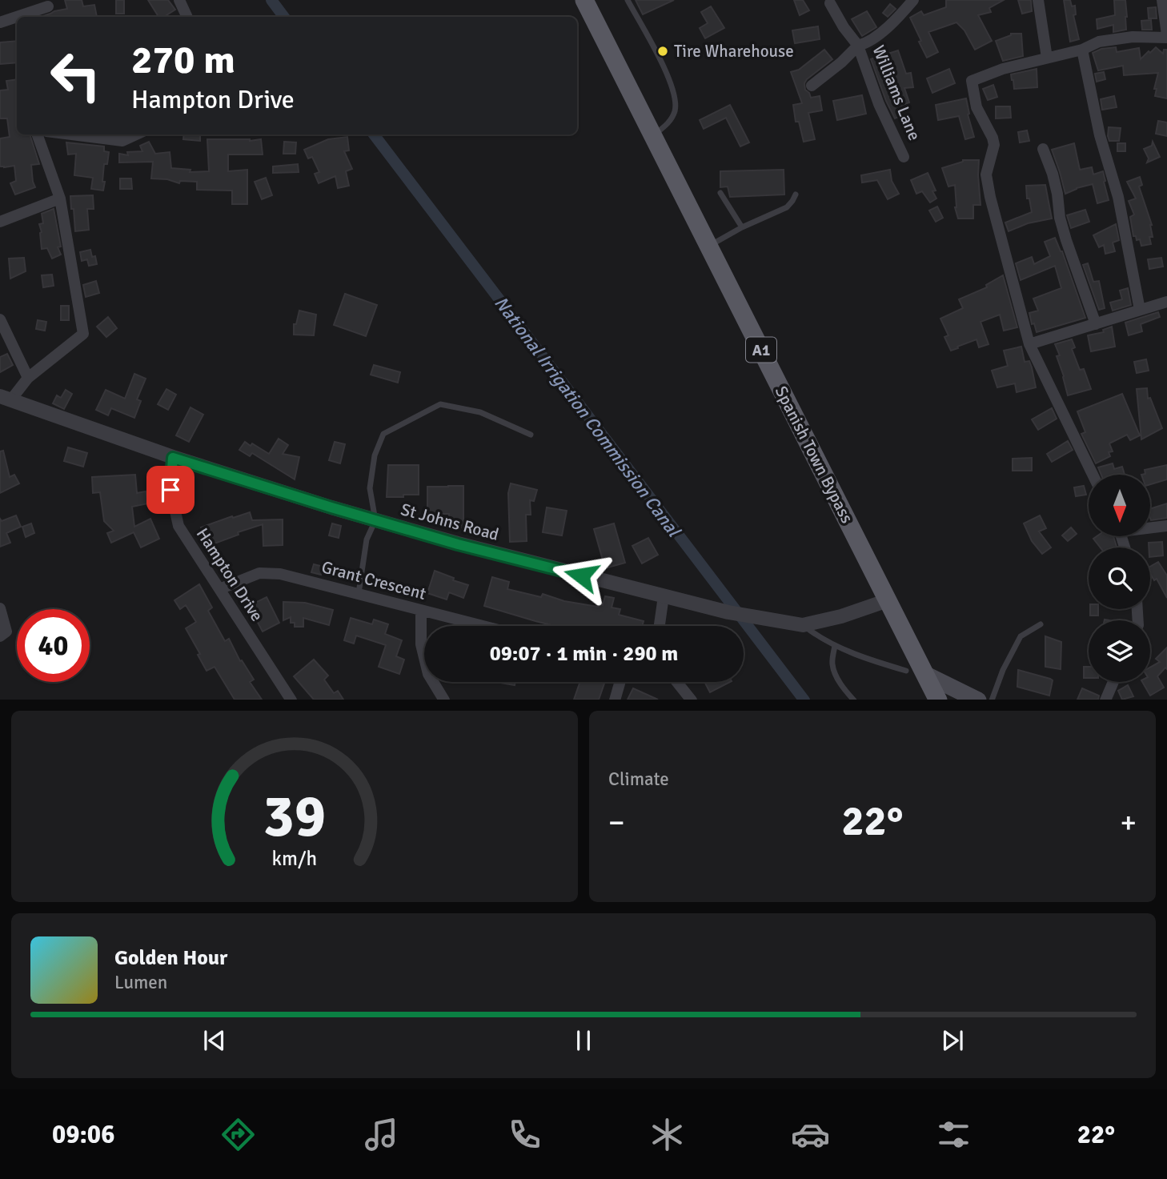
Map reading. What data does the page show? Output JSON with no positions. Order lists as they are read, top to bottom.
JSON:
{
  "streets": {
    "main road": ["A1", "Spanish Town Bypass"],
    "street": [
      "Williams Lane",
      "St Johns Road",
      "Hampton Drive",
      "Grant Crescent"
    ]
  },
  "crossings": [
    ["Spanish Town Bypass", "St Johns Road"],
    ["St Johns Road", "Hampton Drive"],
    ["Hampton Drive", "Grant Crescent"]
  ],
  "water": ["National Irrigation Commission Canal"],
  "places": ["Tire Wharehouse"],
  "north": "bottom",
  "page": {
    "turn": ["270 m", "Hampton Drive"],
    "limit": "40",
    "trip": "09:07 · 1 min · 290 m",
    "tile": "Climate",
    "heat": ["−", "22°", "+"],
    "song": ["Golden Hour", "Lumen"],
    "tabs": ["09:06", "22°"],
    "gauge": ["39", "km/h"]
  }
}
